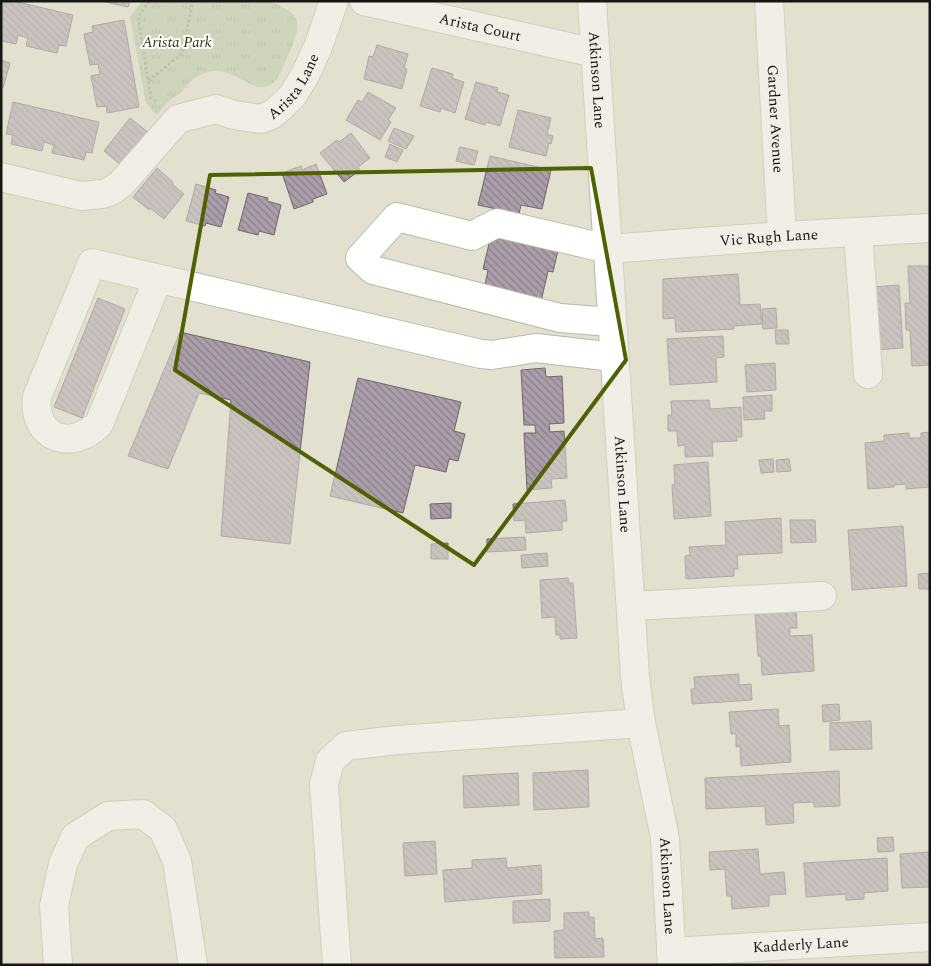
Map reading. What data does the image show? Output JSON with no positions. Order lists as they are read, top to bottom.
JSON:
{
  "streets": {
    "street": [
      "Arista Court",
      "Atkinson Lane",
      "Arista Lane",
      "Gardner Avenue",
      "Vic Rugh Lane",
      "Kadderly Lane"
    ]
  },
  "crossings": [
    ["Arista Court", "Atkinson Lane"],
    ["Atkinson Lane", "Vic Rugh Lane"],
    ["Atkinson Lane", "Kadderly Lane"],
    ["Gardner Avenue", "Vic Rugh Lane"]
  ],
  "parks": ["Arista Park"]
}
